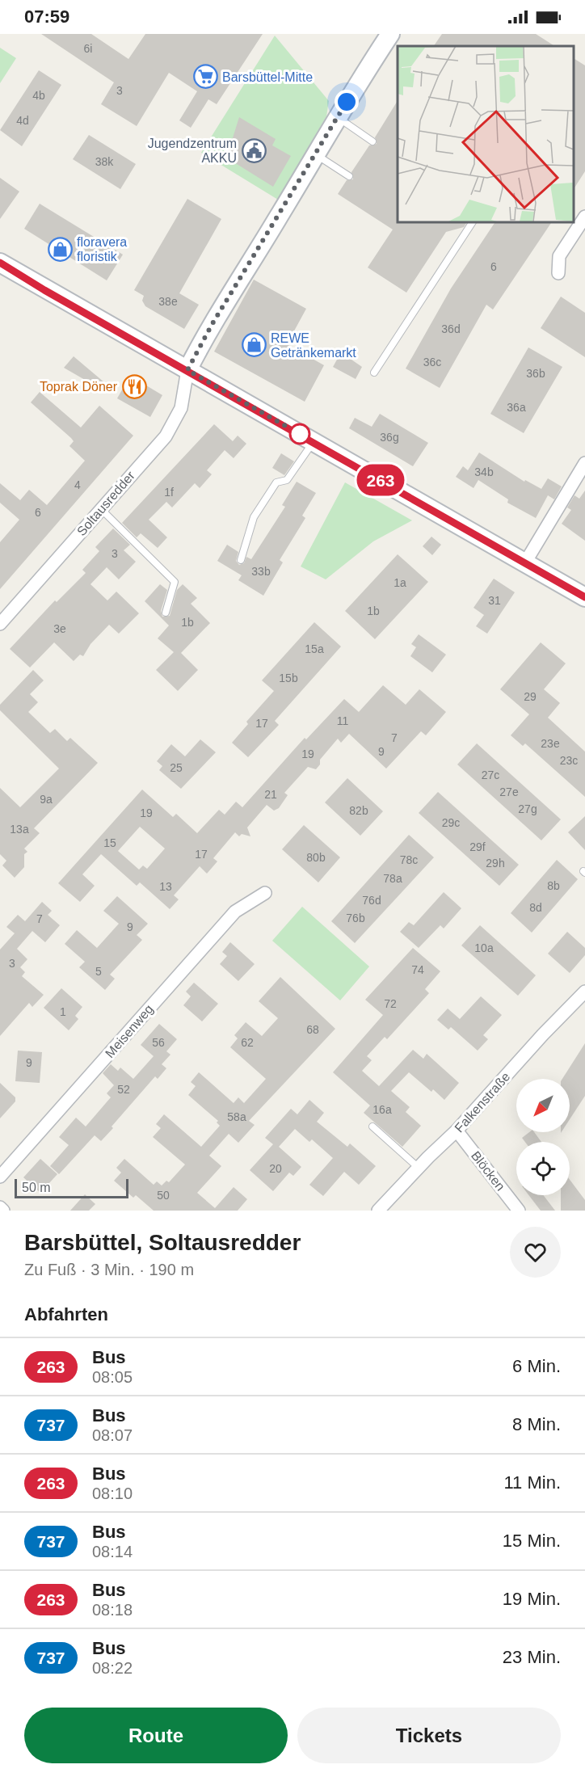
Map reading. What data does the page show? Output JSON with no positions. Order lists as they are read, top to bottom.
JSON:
{
  "streets": {
    "street": [
      "Soltausredder",
      "Meisenweg",
      "Falkenstraße",
      "Blöcken"
    ]
  },
  "crossings": [
    ["Falkenstraße", "Blöcken"]
  ],
  "places": {
    "supermarket": ["Barsbüttel-Mitte"],
    "public building": ["Jugendzentrum AKKU"],
    "shop": ["floravera floristik", "REWE Getränkemarkt"],
    "restaurant": ["Toprak Döner"]
  },
  "lines": ["bus line 263"],
  "house_numbers": [
    "6i",
    "3",
    "4b",
    "4d",
    "38k",
    "6",
    "38e",
    "36d",
    "36c",
    "36b",
    "36a",
    "36g",
    "34b",
    "4",
    "1f",
    "6",
    "3",
    "33b",
    "1a",
    "31",
    "1b",
    "1b",
    "3e",
    "15a",
    "15b",
    "29",
    "11",
    "17",
    "7",
    "23e",
    "9",
    "19",
    "23c",
    "25",
    "27c",
    "27e",
    "21",
    "9a",
    "27g",
    "82b",
    "19",
    "29c",
    "13a",
    "15",
    "29f",
    "17",
    "80b",
    "78c",
    "29h",
    "78a",
    "8b",
    "13",
    "76d",
    "8d",
    "76b",
    "7",
    "9",
    "10a",
    "3",
    "74",
    "5",
    "72",
    "1",
    "68",
    "56",
    "62",
    "9",
    "52",
    "16a",
    "58a",
    "20",
    "50"
  ],
  "scale_bar": "50 m",
  "north": "bottom left",
  "page": {
    "status": "07:59",
    "on_map": "263",
    "scale": "50 m",
    "heading": [
      ["Barsbüttel, Soltausredder", "Zu Fuß · 3 Min. · 190 m"],
      "Abfahrten"
    ],
    "list": [
      {
        "mark": "263",
        "name": "Bus",
        "note": "08:05",
        "value": "6 Min."
      },
      {
        "mark": "737",
        "name": "Bus",
        "note": "08:07",
        "value": "8 Min."
      },
      {
        "mark": "263",
        "name": "Bus",
        "note": "08:10",
        "value": "11 Min."
      },
      {
        "mark": "737",
        "name": "Bus",
        "note": "08:14",
        "value": "15 Min."
      },
      {
        "mark": "263",
        "name": "Bus",
        "note": "08:18",
        "value": "19 Min."
      },
      {
        "mark": "737",
        "name": "Bus",
        "note": "08:22",
        "value": "23 Min."
      }
    ],
    "buttons": ["Route", "Tickets"]
  }
}
